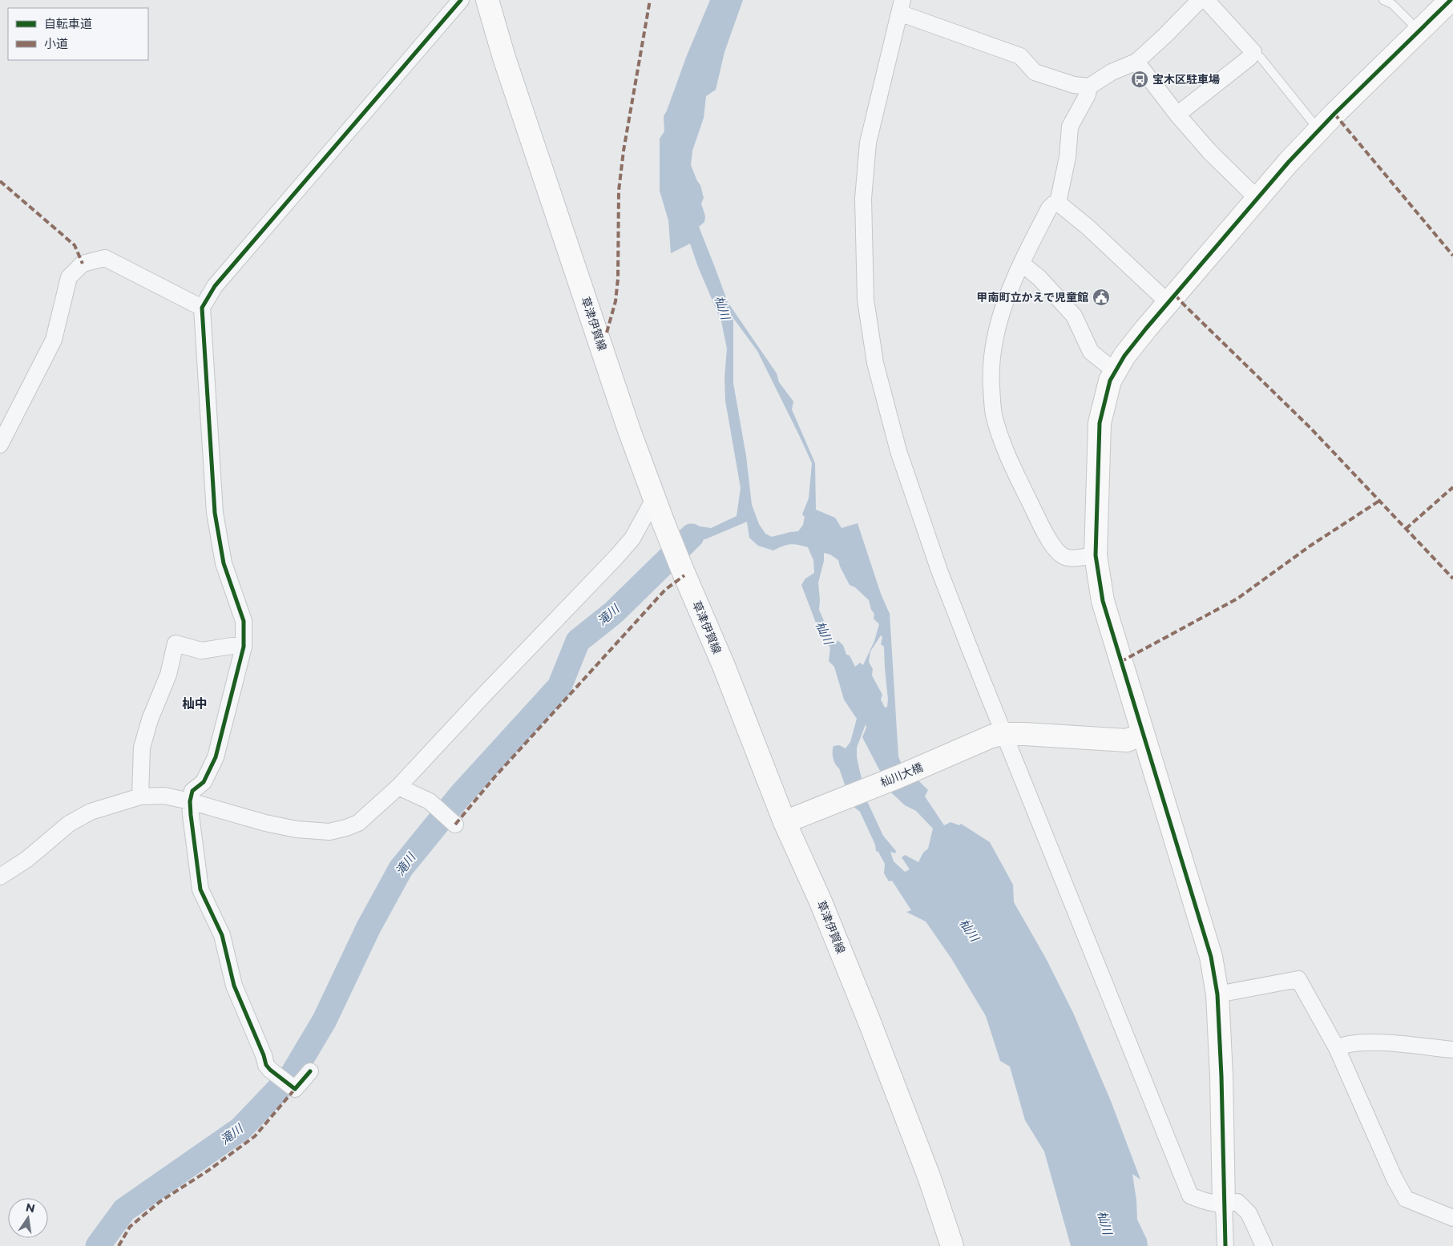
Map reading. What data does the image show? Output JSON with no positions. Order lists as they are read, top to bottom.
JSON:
{
  "streets": {
    "street": ["草津伊賀線", "杣川大橋"]
  },
  "crossings": [
    ["草津伊賀線", "杣川大橋"]
  ],
  "districts": ["杣中"],
  "water": ["杣川", "滝川"],
  "places": {
    "bus stop": ["宝木区駐車場"],
    "public building": ["甲南町立かえで児童館"]
  },
  "legend": ["自転車道", "小道"],
  "north": "top"
}
